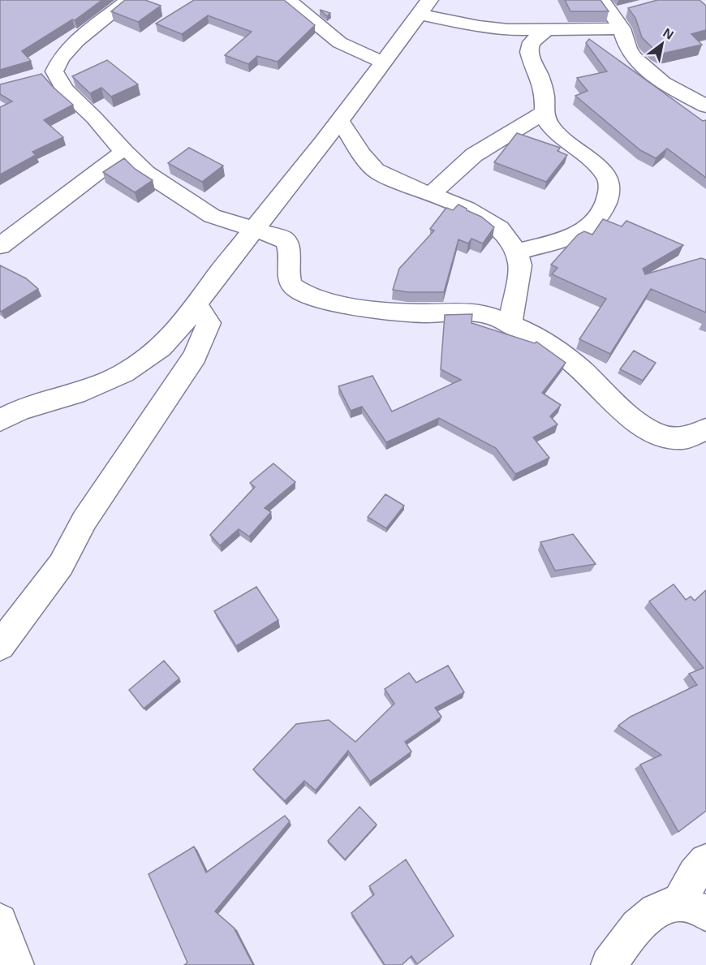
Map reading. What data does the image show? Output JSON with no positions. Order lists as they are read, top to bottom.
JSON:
{
  "north": "top right"
}
